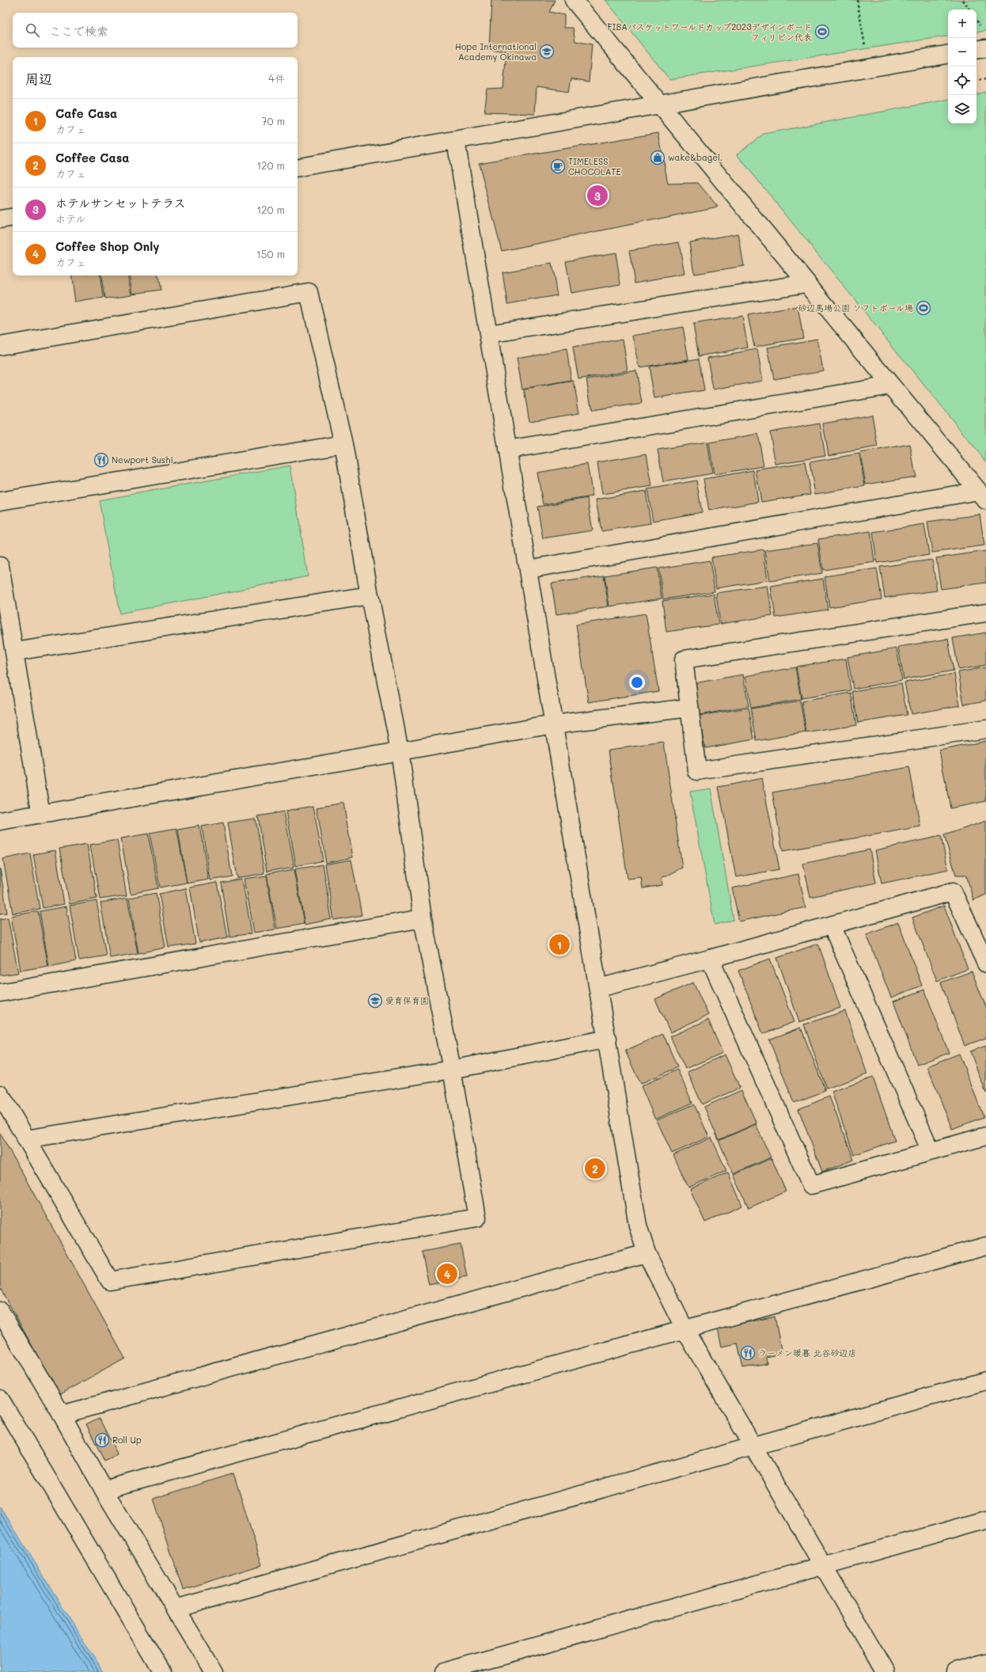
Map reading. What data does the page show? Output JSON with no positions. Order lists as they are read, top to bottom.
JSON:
{
  "places": {
    "sports": ["FIBAバスケットワールドカップ2023デザインボード フィリピン代表", "砂辺馬場公園 ソフトボール場"],
    "school or university": ["Hope International Academy Okinawa", "愛育保育園"],
    "shop": ["wake&bagel."],
    "cafe": ["TIMELESS CHOCOLATE"],
    "restaurant": ["Newport Sushi", "ラーメン暖暮 北谷砂辺店", "Roll Up"]
  },
  "page": {
    "map_buttons": ["+", "−"],
    "search": "ここで検索",
    "heading": ["周辺", "4件"],
    "list": [
      {
        "mark": "1",
        "name": "Cafe Casa",
        "note": "カフェ",
        "value": "70 m"
      },
      {
        "mark": "2",
        "name": "Coffee Casa",
        "note": "カフェ",
        "value": "120 m"
      },
      {
        "mark": "3",
        "name": "ホテルサンセットテラス",
        "note": "ホテル",
        "value": "120 m"
      },
      {
        "mark": "4",
        "name": "Coffee Shop Only",
        "note": "カフェ",
        "value": "150 m"
      }
    ],
    "pins": [
      "3",
      "1",
      "2",
      "4"
    ]
  }
}
